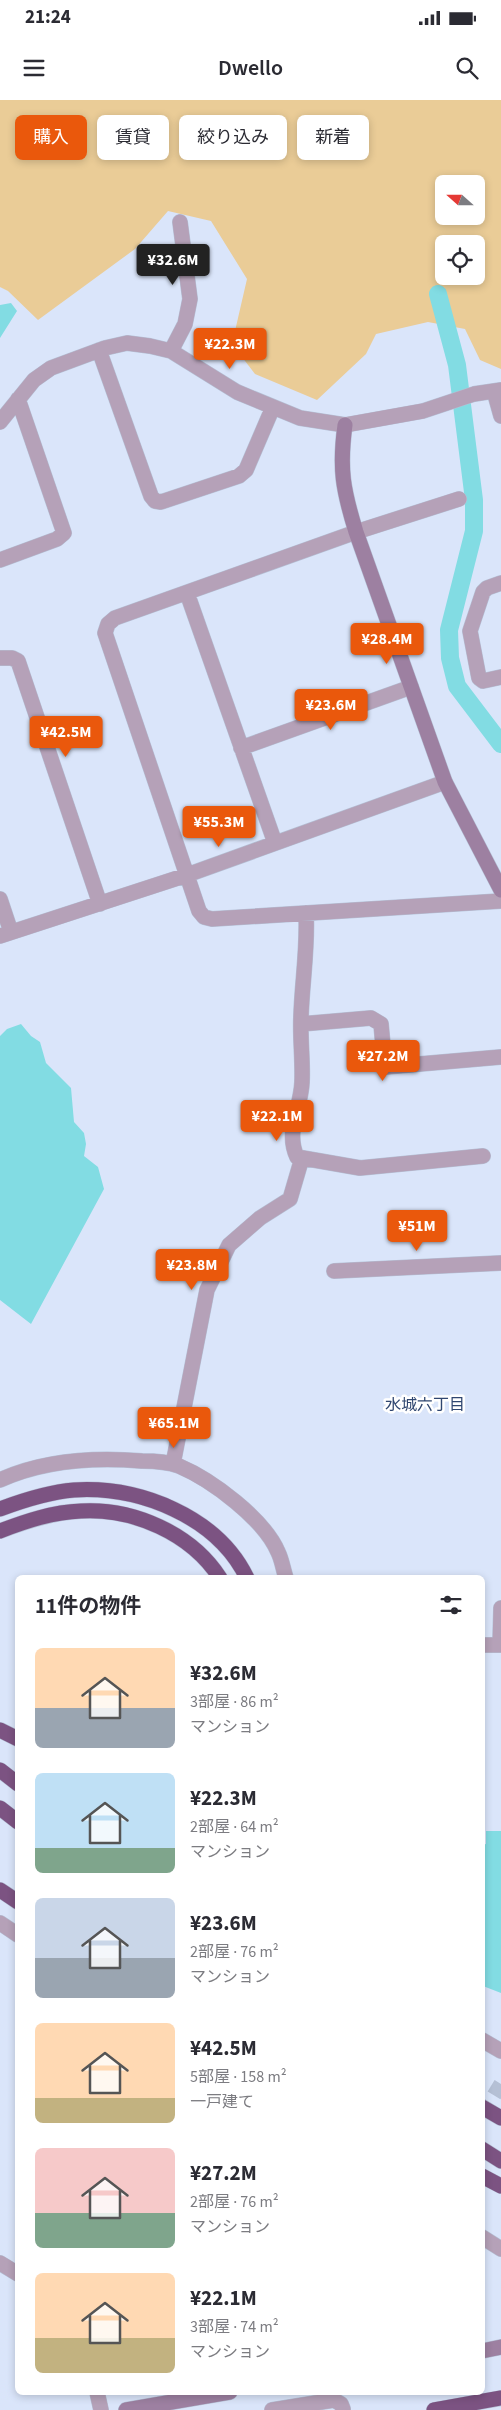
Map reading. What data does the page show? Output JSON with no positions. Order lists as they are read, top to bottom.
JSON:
{
  "districts": ["水城六丁目"],
  "north": "left",
  "page": {
    "status": "21:24",
    "header": "Dwello",
    "chip": [
      "購入",
      "賃貸",
      "絞り込み",
      "新着"
    ],
    "price": [
      "¥32.6M",
      "¥22.3M",
      "¥28.4M",
      "¥23.6M",
      "¥42.5M",
      "¥55.3M",
      "¥27.2M",
      "¥22.1M",
      "¥51M",
      "¥23.8M",
      "¥65.1M"
    ],
    "heading": "11件の物件",
    "list": [
      {
        "name": "¥32.6M",
        "note": "3部屋 · 86 m² · マンション"
      },
      {
        "name": "¥22.3M",
        "note": "2部屋 · 64 m² · マンション"
      },
      {
        "name": "¥23.6M",
        "note": "2部屋 · 76 m² · マンション"
      },
      {
        "name": "¥42.5M",
        "note": "5部屋 · 158 m² · 一戸建て"
      },
      {
        "name": "¥27.2M",
        "note": "2部屋 · 76 m² · マンション"
      },
      {
        "name": "¥22.1M",
        "note": "3部屋 · 74 m² · マンション"
      }
    ]
  }
}
